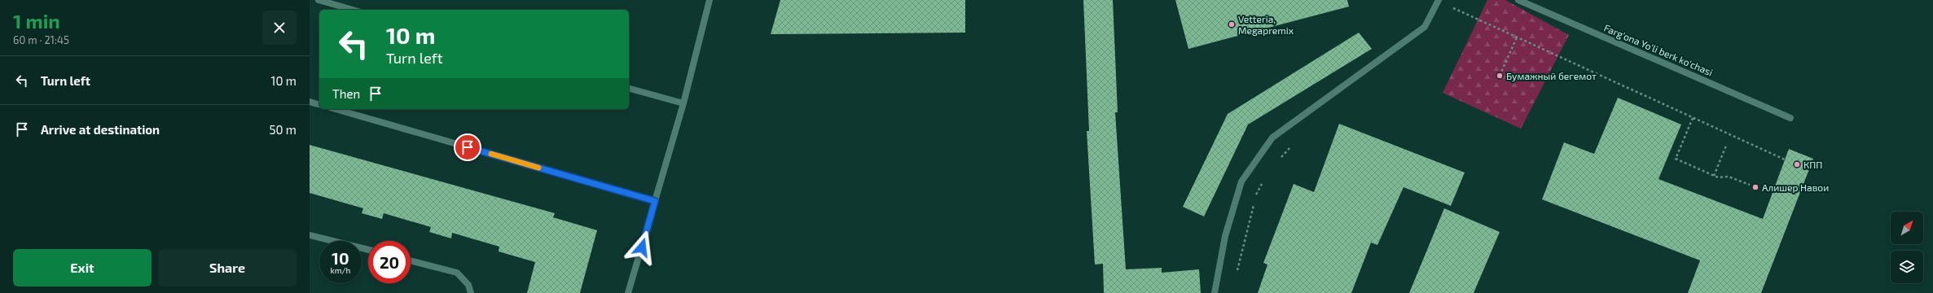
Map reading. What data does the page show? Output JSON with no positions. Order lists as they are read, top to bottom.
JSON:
{
  "streets": {
    "street": ["Farg'ona Yo'li berk ko'chasi"]
  },
  "places": [
    "Vetteria, Megapremix",
    "Бумажный бегемот",
    "КПП",
    "Алишер Навои"
  ],
  "north": "top right",
  "page": {
    "heading": ["1 min", "60 m · 21:45"],
    "turn": ["10 m", "Turn left"],
    "list": [
      {
        "name": "Turn left",
        "value": "10 m"
      },
      {
        "name": "Arrive at destination",
        "value": "50 m"
      }
    ],
    "then": "Then",
    "speed": "10 km/h",
    "limit": "20",
    "buttons": ["Exit", "Share"]
  }
}
